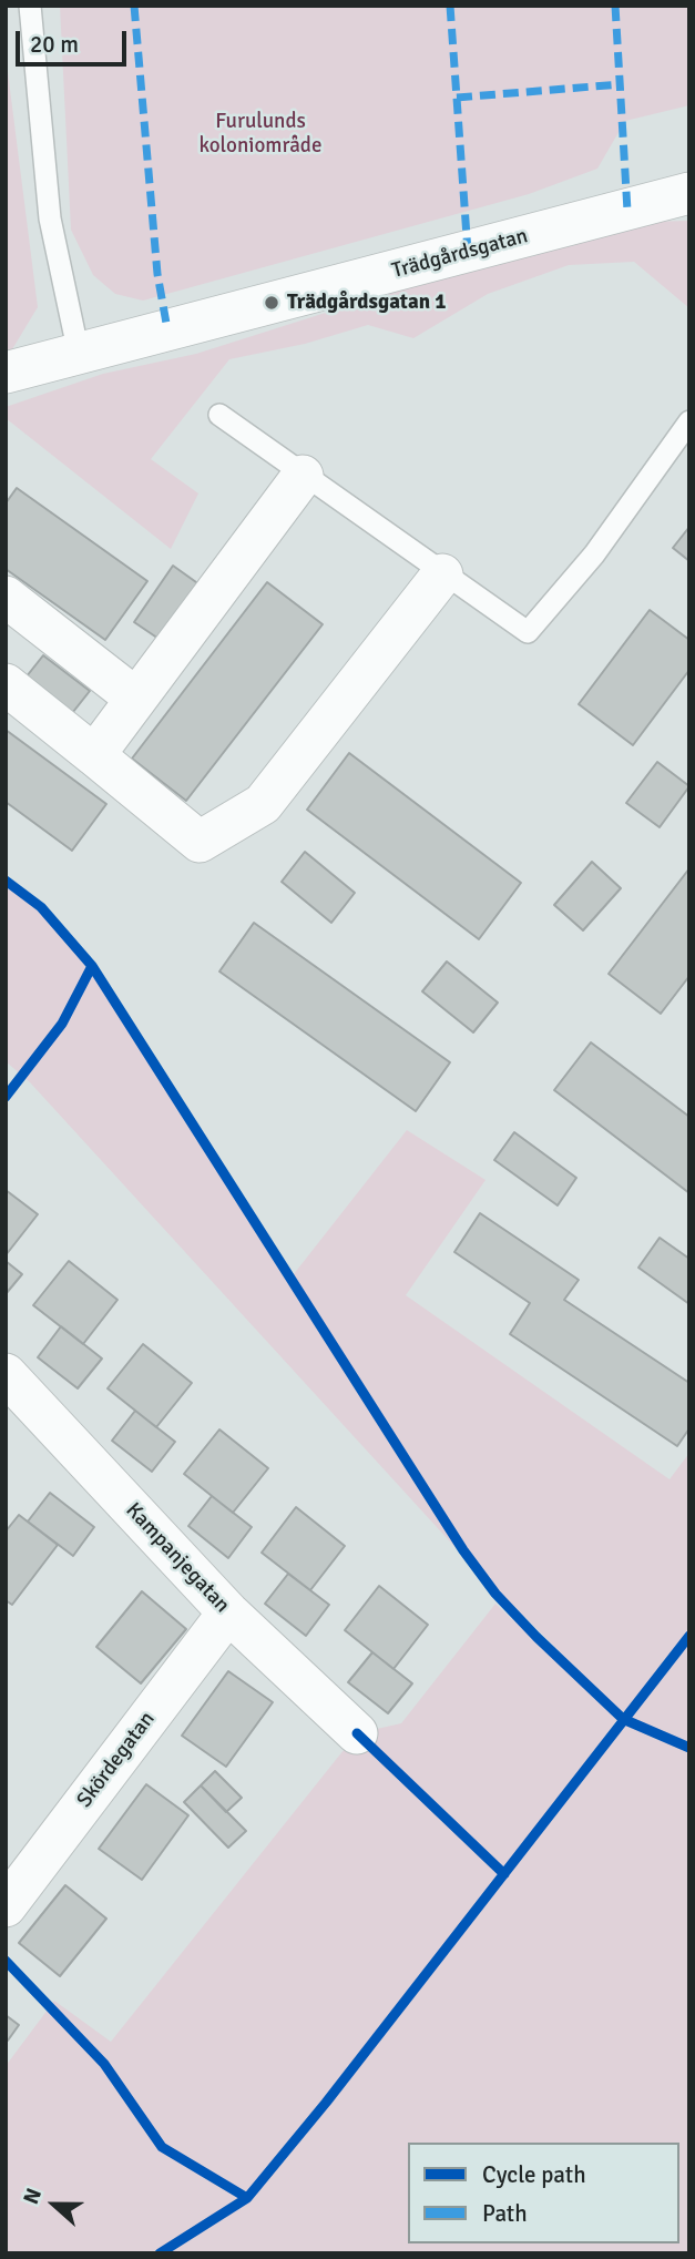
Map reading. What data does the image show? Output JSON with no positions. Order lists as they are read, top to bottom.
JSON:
{
  "streets": {
    "street": ["Trädgårdsgatan", "Kampanjegatan", "Skördegatan"]
  },
  "crossings": [
    ["Kampanjegatan", "Skördegatan"]
  ],
  "parks": ["Furulunds koloniområde"],
  "places": ["Trädgårdsgatan 1"],
  "legend": ["Cycle path", "Path"],
  "scale_bar": "20 m",
  "north": "left"
}
